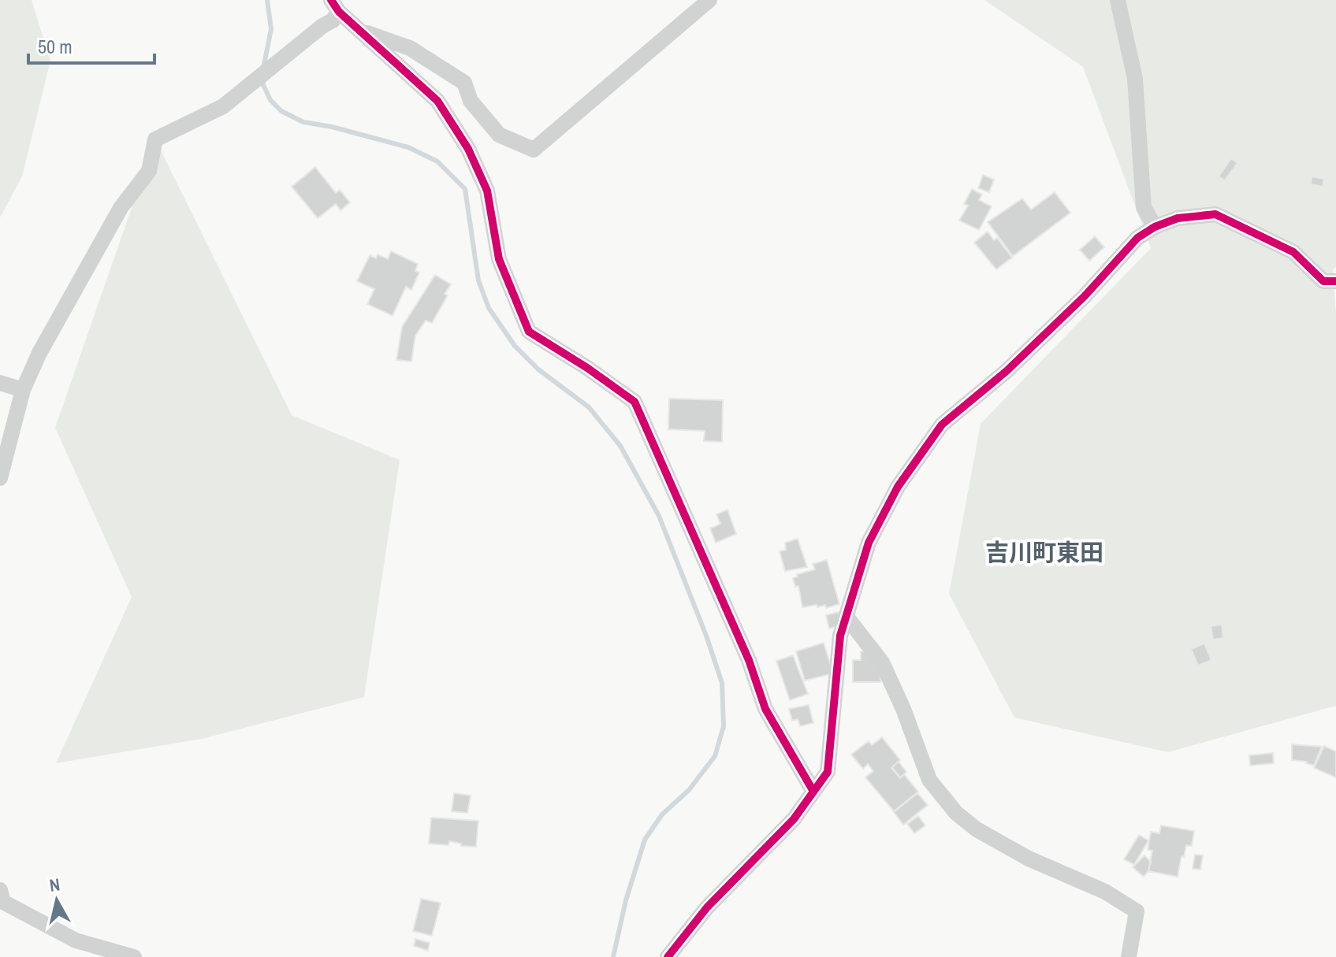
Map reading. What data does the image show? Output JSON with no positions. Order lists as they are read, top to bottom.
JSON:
{
  "districts": ["吉川町東田"],
  "scale_bar": "50 m",
  "north": "top"
}
